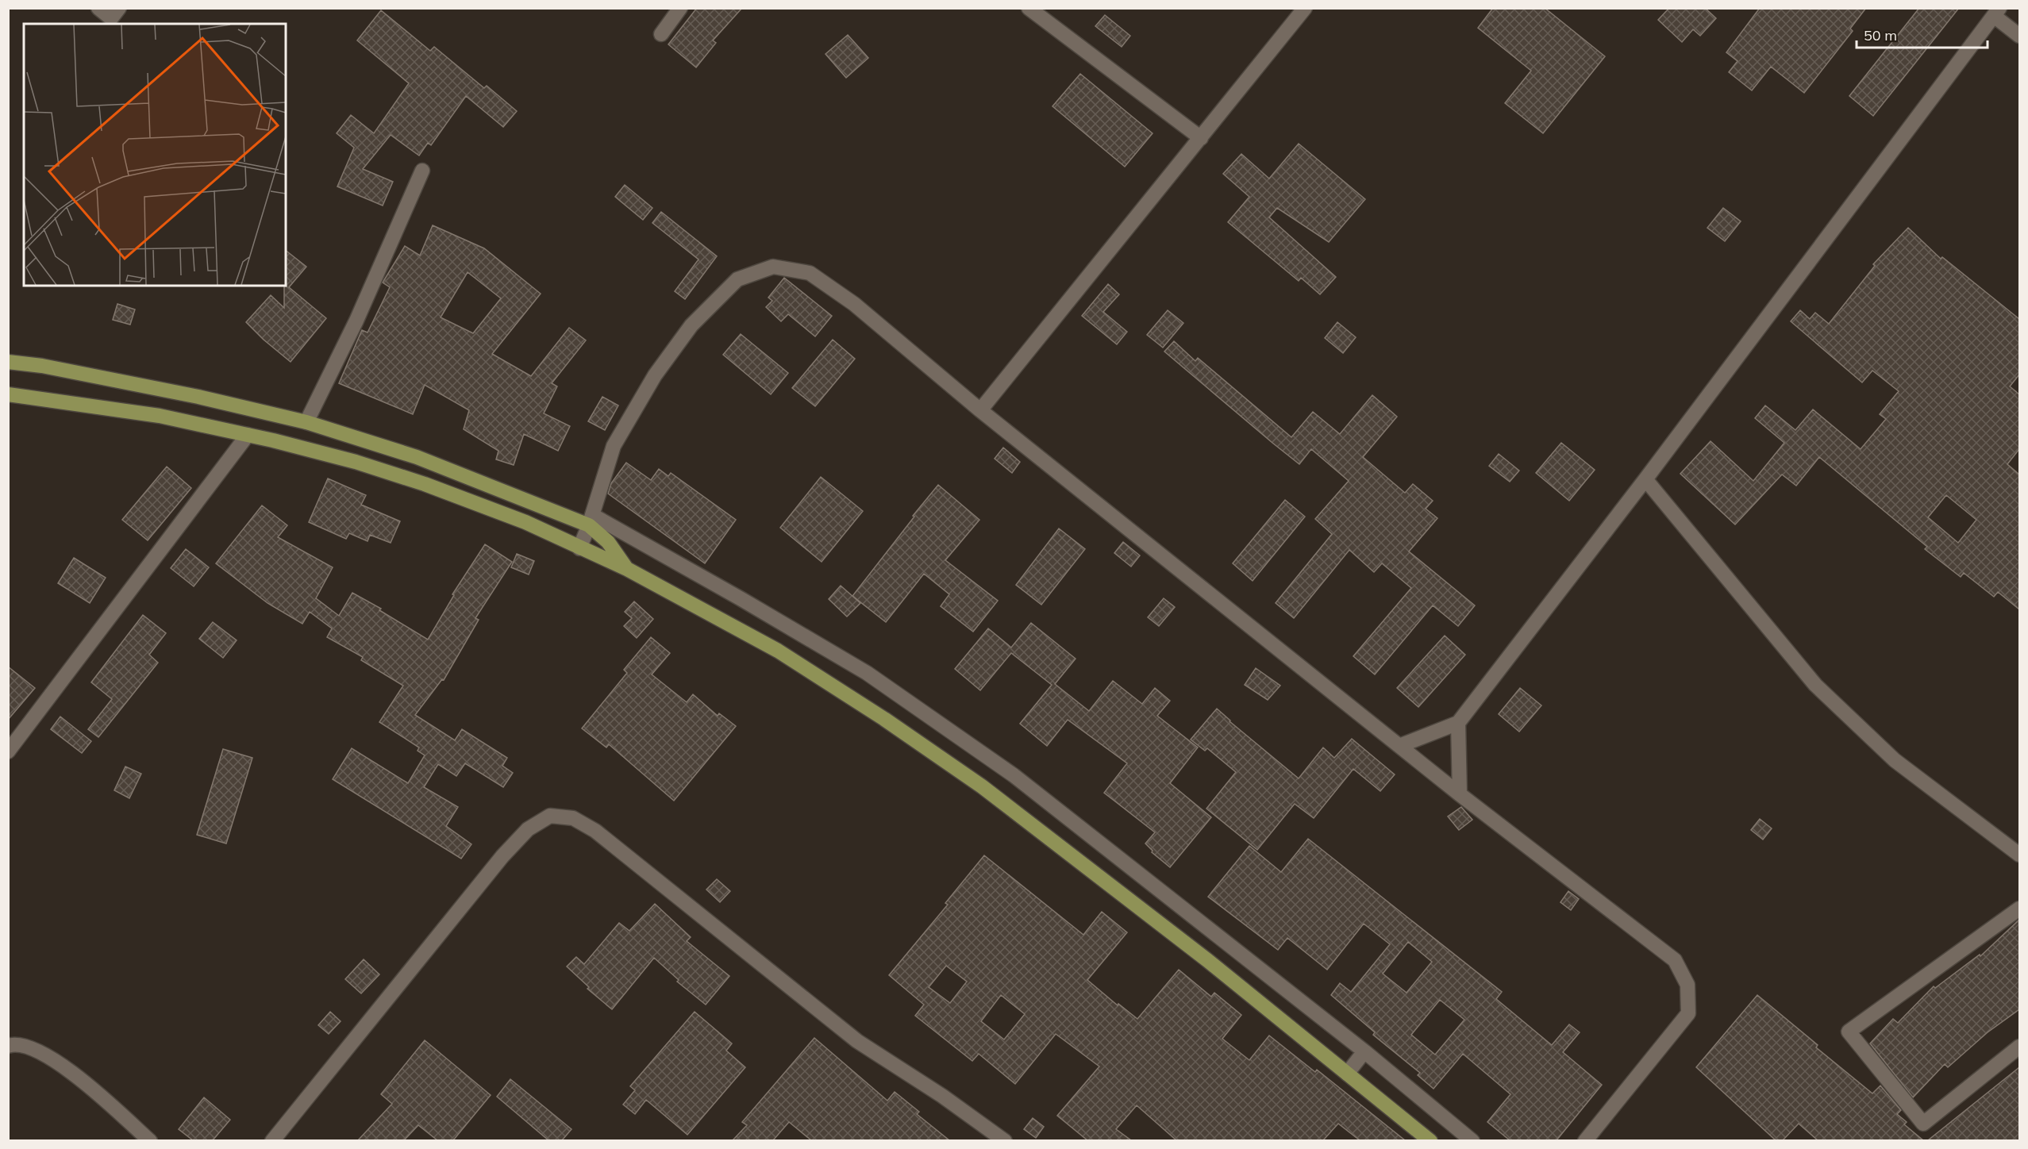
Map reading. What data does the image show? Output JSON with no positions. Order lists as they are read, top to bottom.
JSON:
{
  "scale_bar": "50 m"
}
